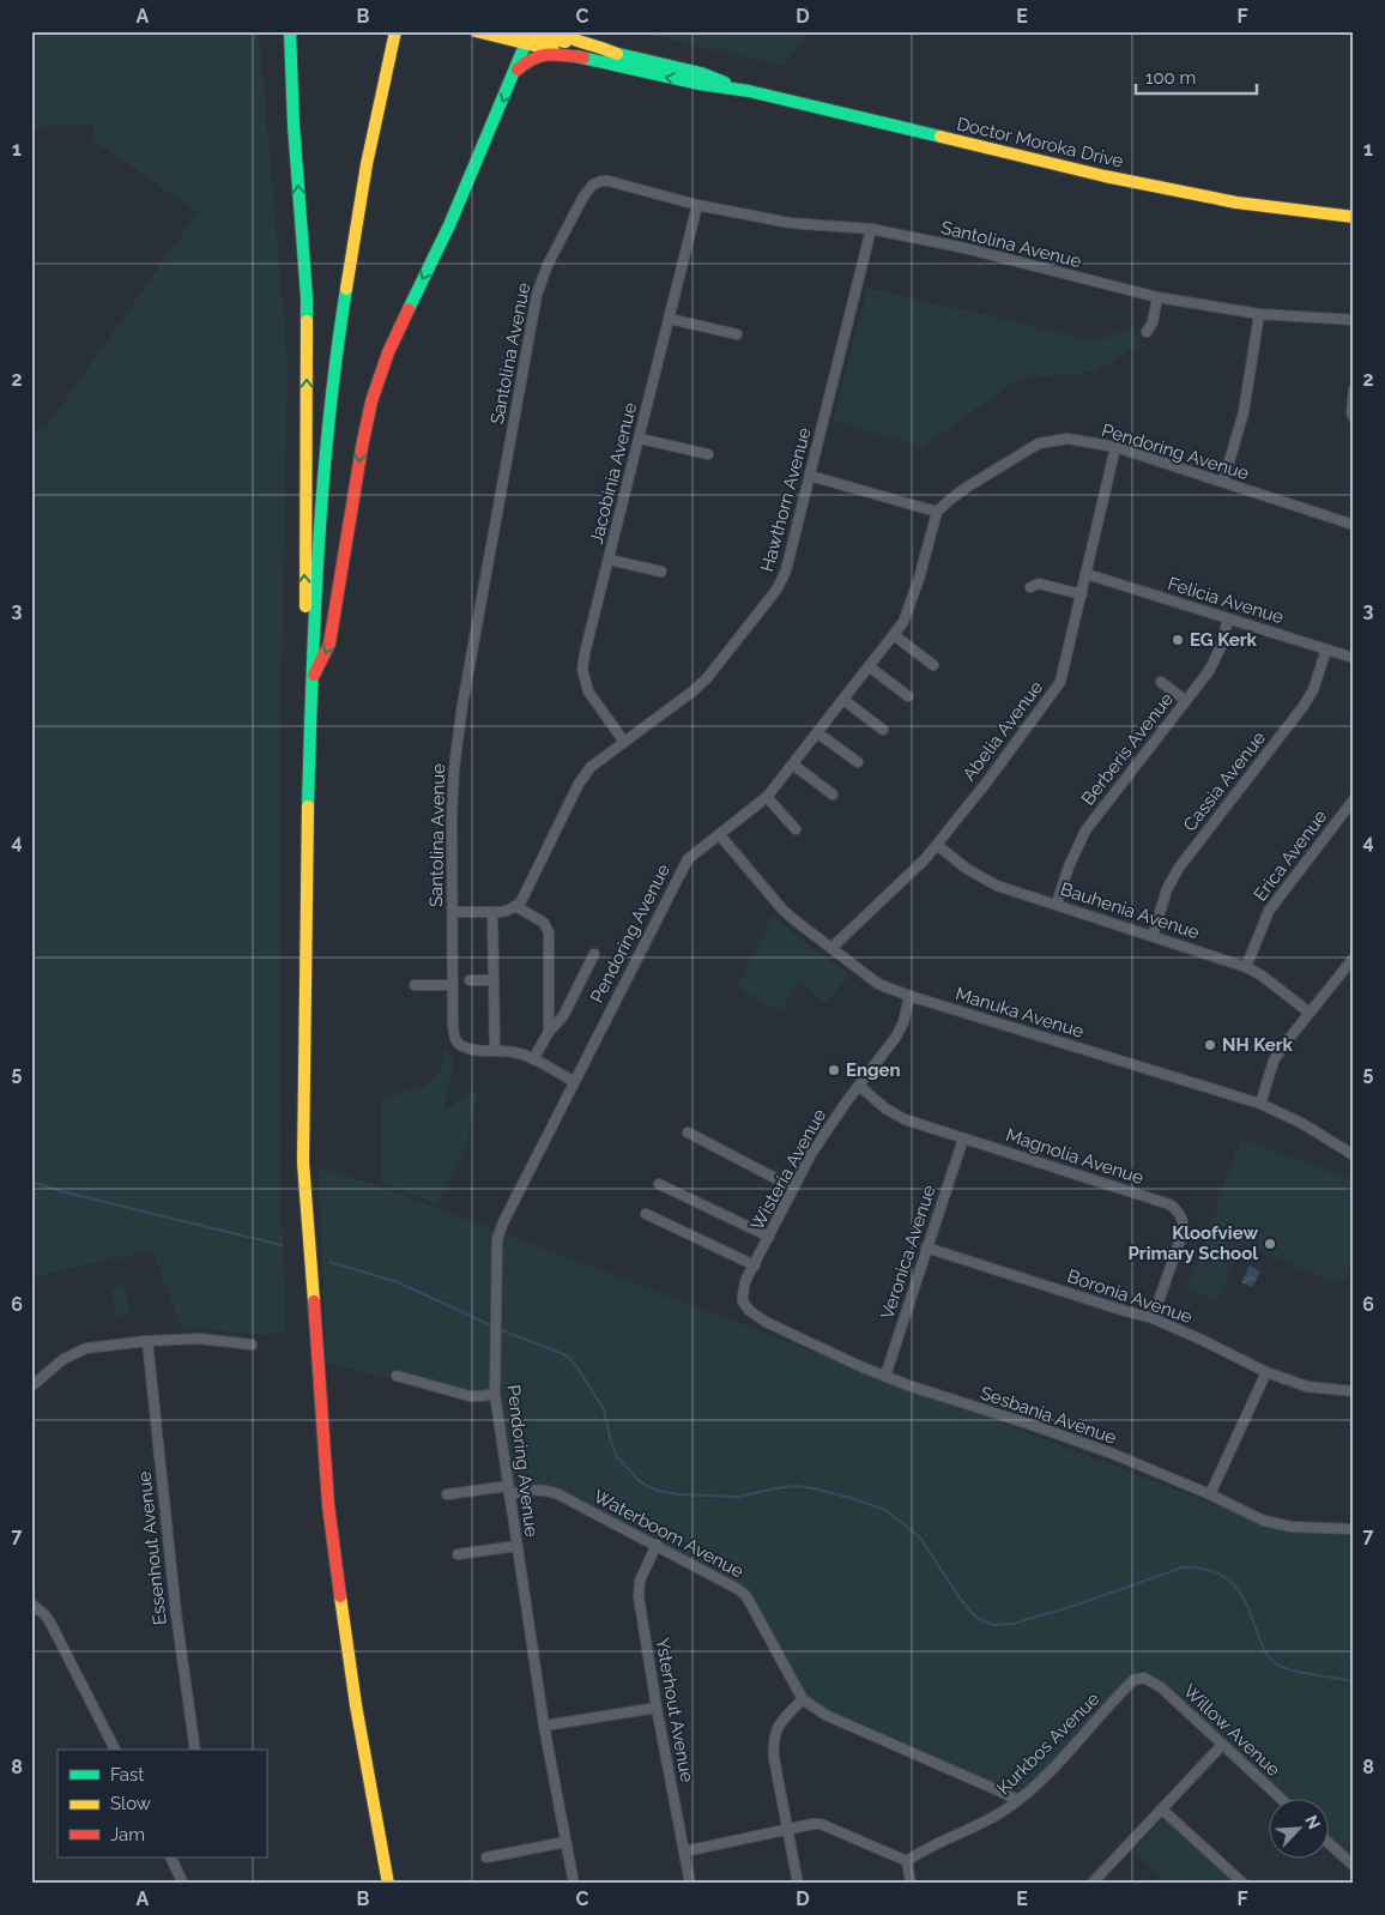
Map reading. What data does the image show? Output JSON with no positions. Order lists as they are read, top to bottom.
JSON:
{
  "streets": {
    "main road": ["Doctor Moroka Drive"],
    "street": [
      "Santolina Avenue",
      "Pendoring Avenue",
      "Jacobinia Avenue",
      "Hawthorn Avenue",
      "Felicia Avenue",
      "Abelia Avenue",
      "Berberis Avenue",
      "Cassia Avenue",
      "Erica Avenue",
      "Bauhenia Avenue",
      "Manuka Avenue",
      "Magnolia Avenue",
      "Wisteria Avenue",
      "Veronica Avenue",
      "Boronia Avenue",
      "Sesbania Avenue",
      "Waterboom Avenue",
      "Essenhout Avenue",
      "Ysterhout Avenue",
      "Willow Avenue",
      "Kurkbos Avenue"
    ]
  },
  "crossings": [
    ["Santolina Avenue", "Pendoring Avenue"],
    ["Santolina Avenue", "Jacobinia Avenue"],
    ["Santolina Avenue", "Hawthorn Avenue"],
    ["Pendoring Avenue", "Abelia Avenue"],
    ["Pendoring Avenue", "Manuka Avenue"],
    ["Pendoring Avenue", "Waterboom Avenue"],
    ["Jacobinia Avenue", "Hawthorn Avenue"],
    ["Felicia Avenue", "Abelia Avenue"],
    ["Felicia Avenue", "Berberis Avenue"],
    ["Felicia Avenue", "Cassia Avenue"],
    ["Abelia Avenue", "Bauhenia Avenue"],
    ["Abelia Avenue", "Manuka Avenue"],
    ["Berberis Avenue", "Bauhenia Avenue"],
    ["Cassia Avenue", "Bauhenia Avenue"],
    ["Erica Avenue", "Bauhenia Avenue"],
    ["Manuka Avenue", "Wisteria Avenue"],
    ["Magnolia Avenue", "Wisteria Avenue"],
    ["Magnolia Avenue", "Veronica Avenue"],
    ["Magnolia Avenue", "Boronia Avenue"],
    ["Wisteria Avenue", "Sesbania Avenue"],
    ["Veronica Avenue", "Boronia Avenue"],
    ["Veronica Avenue", "Sesbania Avenue"],
    ["Waterboom Avenue", "Ysterhout Avenue"],
    ["Waterboom Avenue", "Kurkbos Avenue"],
    ["Willow Avenue", "Kurkbos Avenue"]
  ],
  "places": [
    "EG Kerk",
    "NH Kerk",
    "Engen",
    "Kloofview Primary School"
  ],
  "legend": ["Fast", "Slow", "Jam"],
  "scale_bar": "100 m",
  "north": "top right",
  "grid": {
    "columns": [
      "A",
      "B",
      "C",
      "D",
      "E",
      "F"
    ],
    "rows": [
      "1",
      "2",
      "3",
      "4",
      "5",
      "6",
      "7",
      "8"
    ]
  }
}
